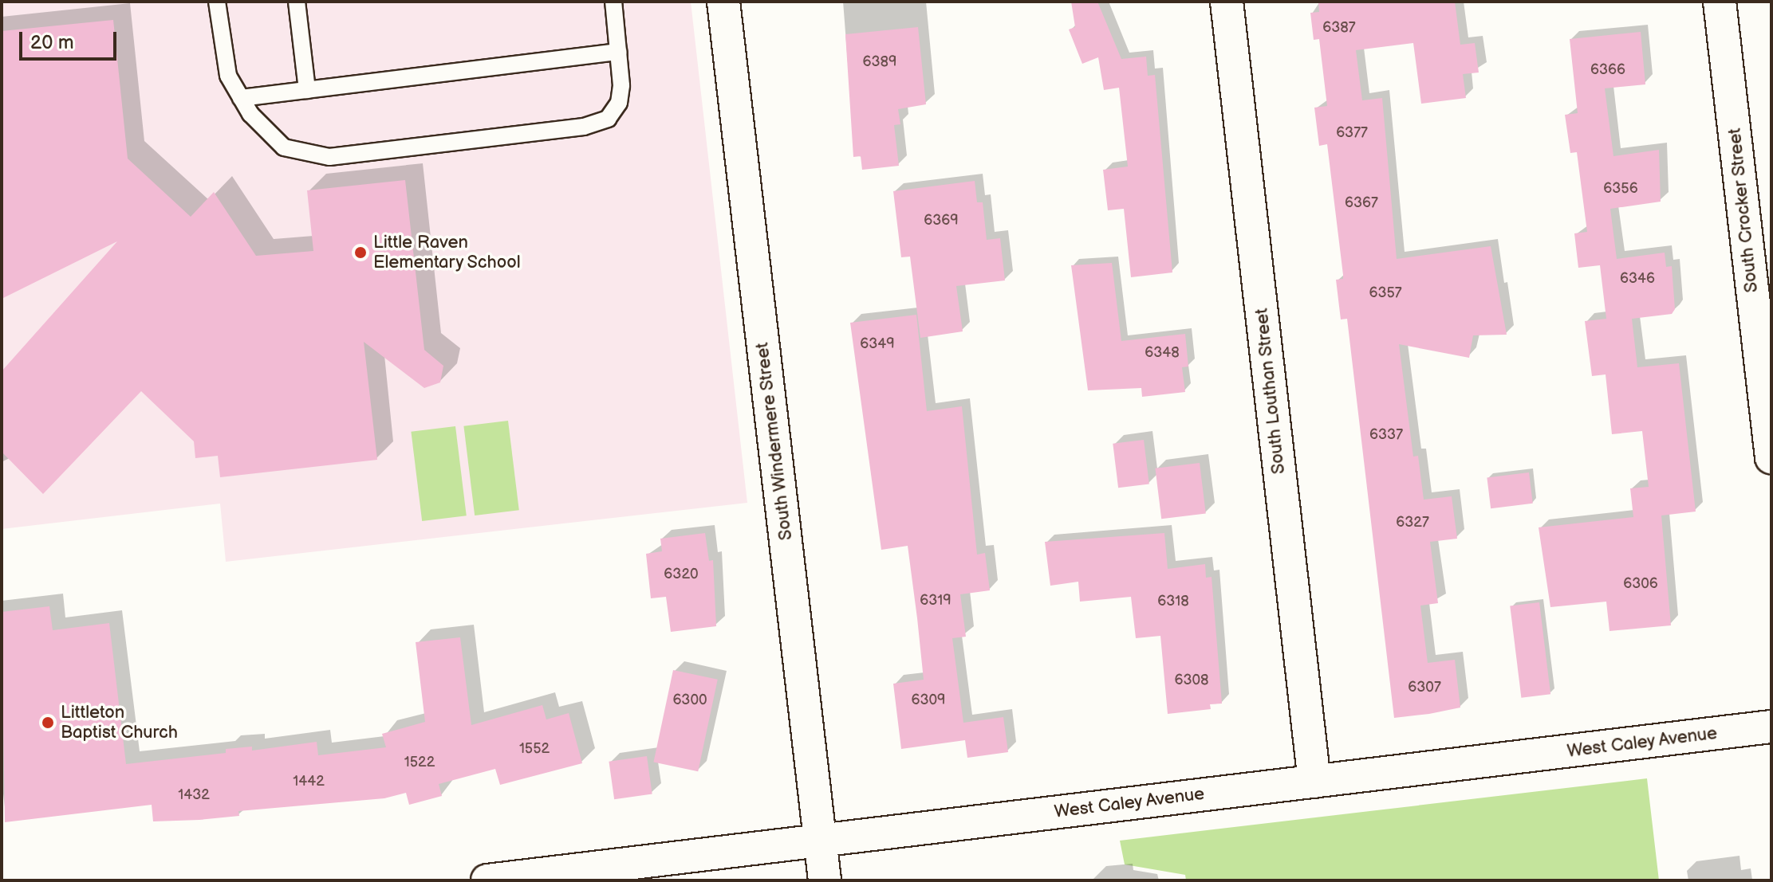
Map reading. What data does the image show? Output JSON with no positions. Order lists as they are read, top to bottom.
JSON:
{
  "streets": {
    "street": [
      "South Crocker Street",
      "South Louthan Street",
      "South Windermere Street",
      "West Caley Avenue"
    ]
  },
  "crossings": [
    ["South Louthan Street", "West Caley Avenue"],
    ["South Windermere Street", "West Caley Avenue"]
  ],
  "places": ["Little Raven Elementary School", "Littleton Baptist Church"],
  "house_numbers": [
    "6387",
    "6389",
    "6366",
    "6377",
    "6356",
    "6367",
    "6369",
    "6346",
    "6357",
    "6349",
    "6348",
    "6337",
    "6327",
    "6320",
    "6306",
    "6319",
    "6318",
    "6308",
    "6307",
    "6300",
    "6309",
    "1552",
    "1522",
    "1442",
    "1432"
  ],
  "scale_bar": "20 m"
}
